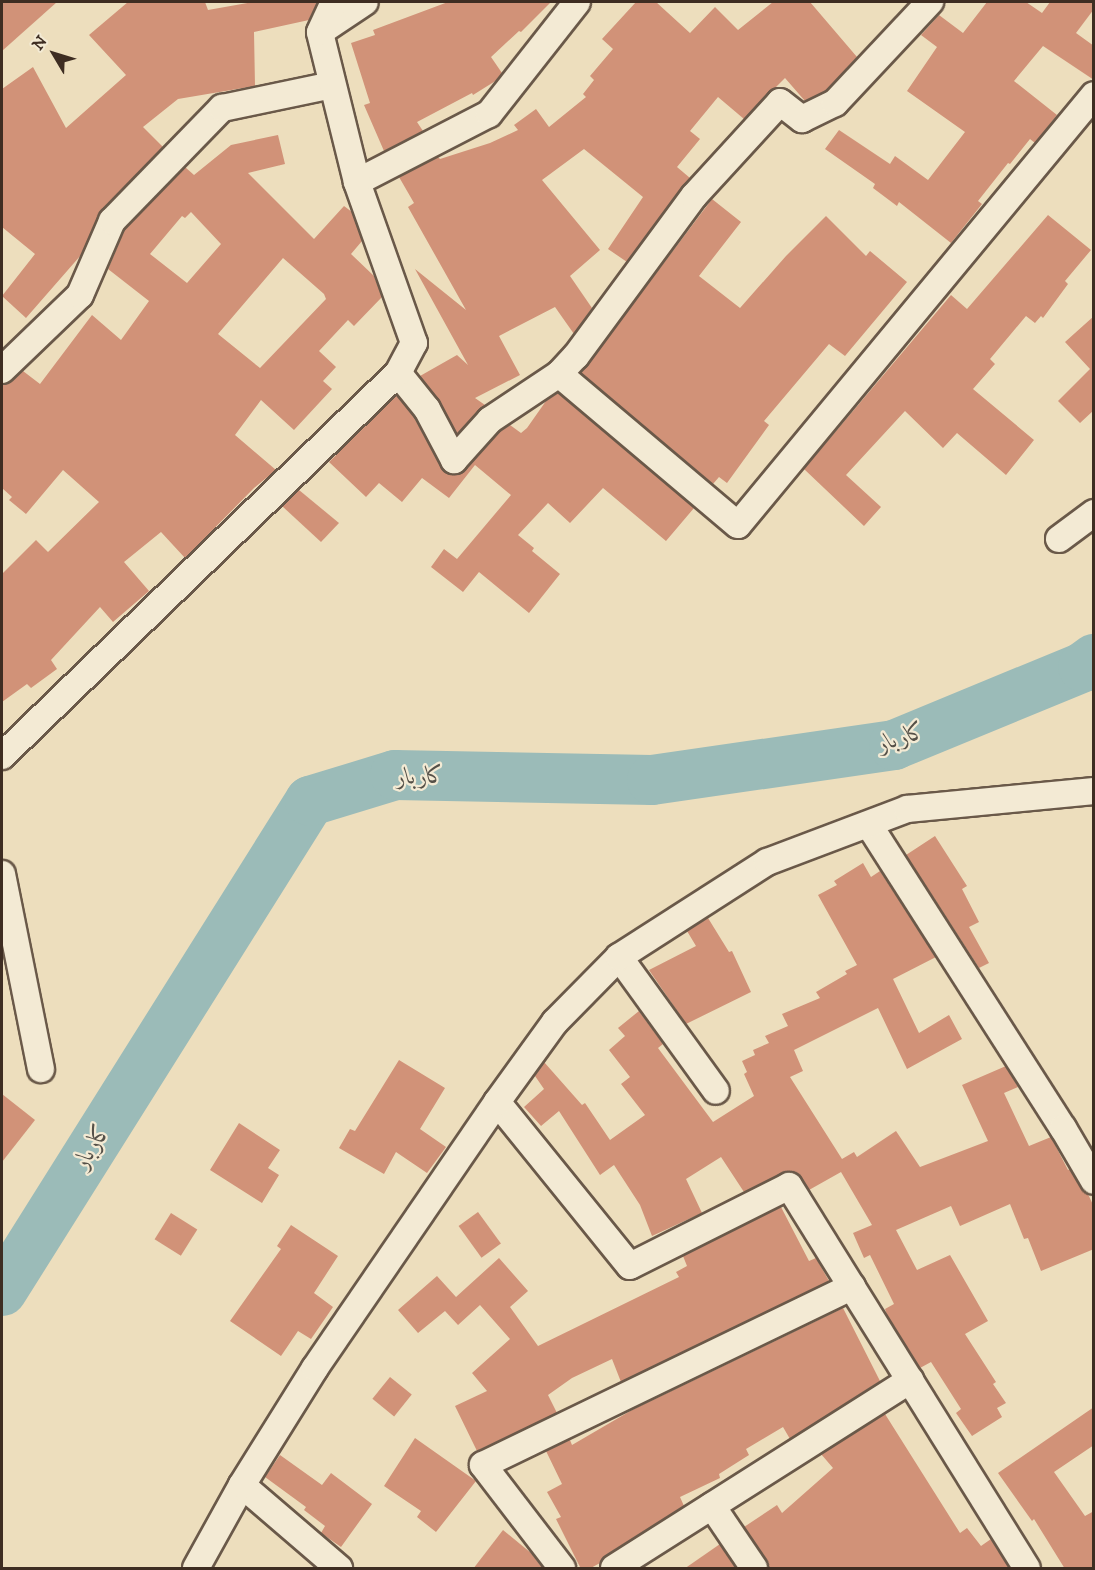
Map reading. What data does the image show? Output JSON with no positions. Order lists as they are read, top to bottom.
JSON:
{
  "water": ["کاربار"],
  "north": "top left"
}
